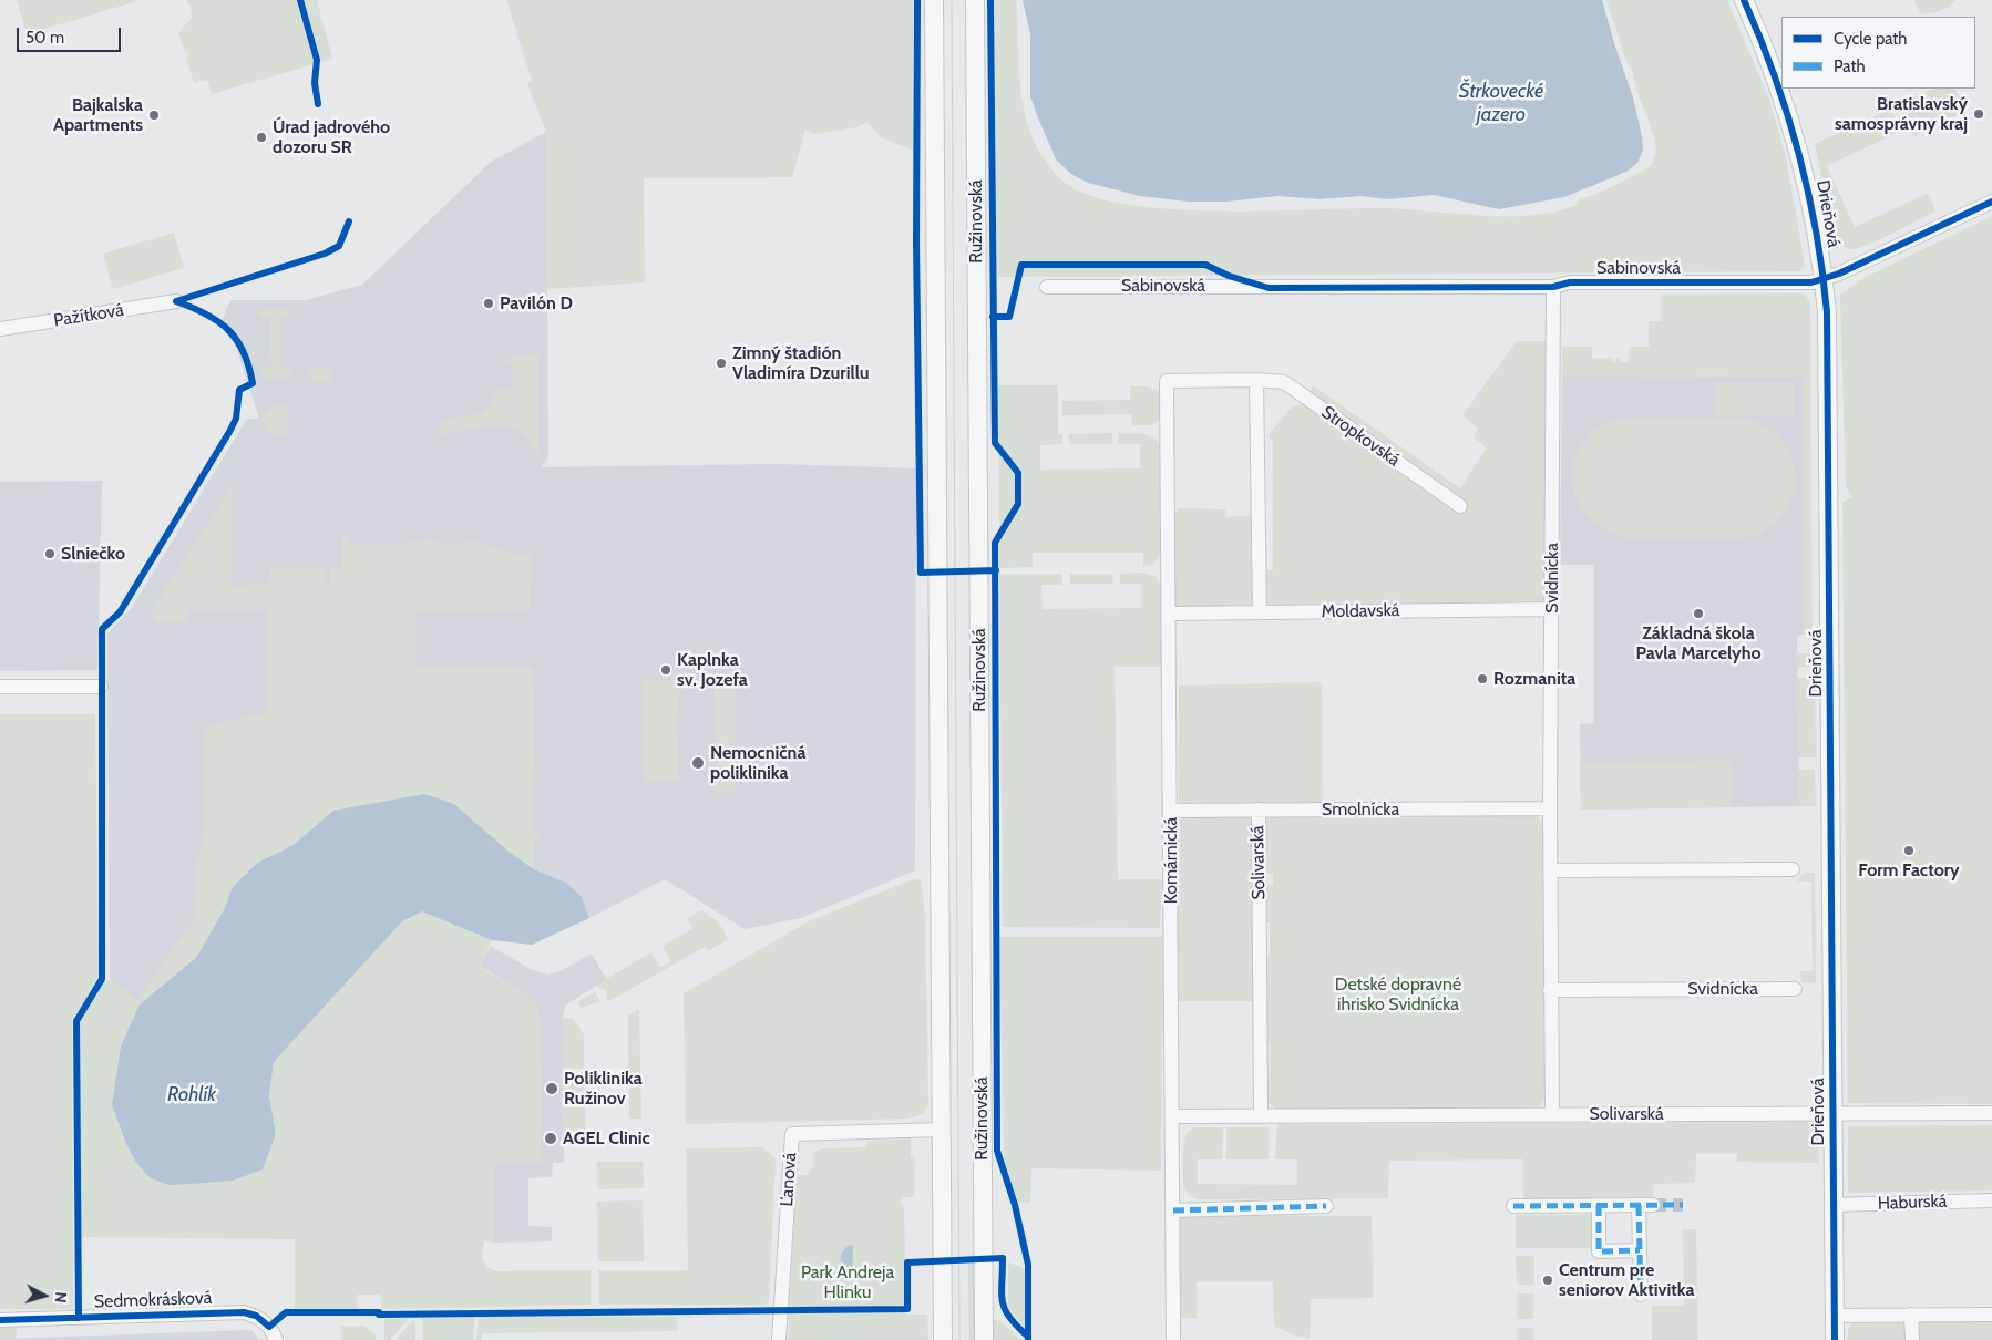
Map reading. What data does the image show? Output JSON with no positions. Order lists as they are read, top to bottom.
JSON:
{
  "streets": {
    "street": [
      "Drieňová",
      "Ružinovská",
      "Sabinovská",
      "Pažítková",
      "Stropkovská",
      "Svidnícka",
      "Moldavská",
      "Smolnícka",
      "Komárnická",
      "Solivarská",
      "Ľanová",
      "Haburská",
      "Sedmokrásková"
    ]
  },
  "crossings": [
    ["Drieňová", "Sabinovská"],
    ["Drieňová", "Solivarská"],
    ["Drieňová", "Haburská"],
    ["Sabinovská", "Svidnícka"],
    ["Stropkovská", "Komárnická"],
    ["Svidnícka", "Moldavská"],
    ["Svidnícka", "Smolnícka"],
    ["Svidnícka", "Solivarská"],
    ["Moldavská", "Komárnická"],
    ["Smolnícka", "Komárnická"],
    ["Smolnícka", "Solivarská"],
    ["Komárnická", "Solivarská"]
  ],
  "water": ["Štrkovecké jazero", "Rohlík"],
  "parks": ["Detské dopravné ihrisko Svidnícka", "Park Andreja Hlinku"],
  "places": [
    "Bratislavský samosprávny kraj",
    "Bajkalska Apartments",
    "Úrad jadrového dozoru SR",
    "Pavilón D",
    "Zimný štadión Vladimíra Dzurillu",
    "Slniečko",
    "Základná škola Pavla Marcelyho",
    "Kaplnka sv. Jozefa",
    "Rozmanita",
    "Nemocničná poliklinika",
    "Form Factory",
    "Poliklinika Ružinov",
    "AGEL Clinic",
    "Centrum pre seniorov Aktivitka"
  ],
  "legend": ["Cycle path", "Path"],
  "scale_bar": "50 m",
  "north": "right"
}
